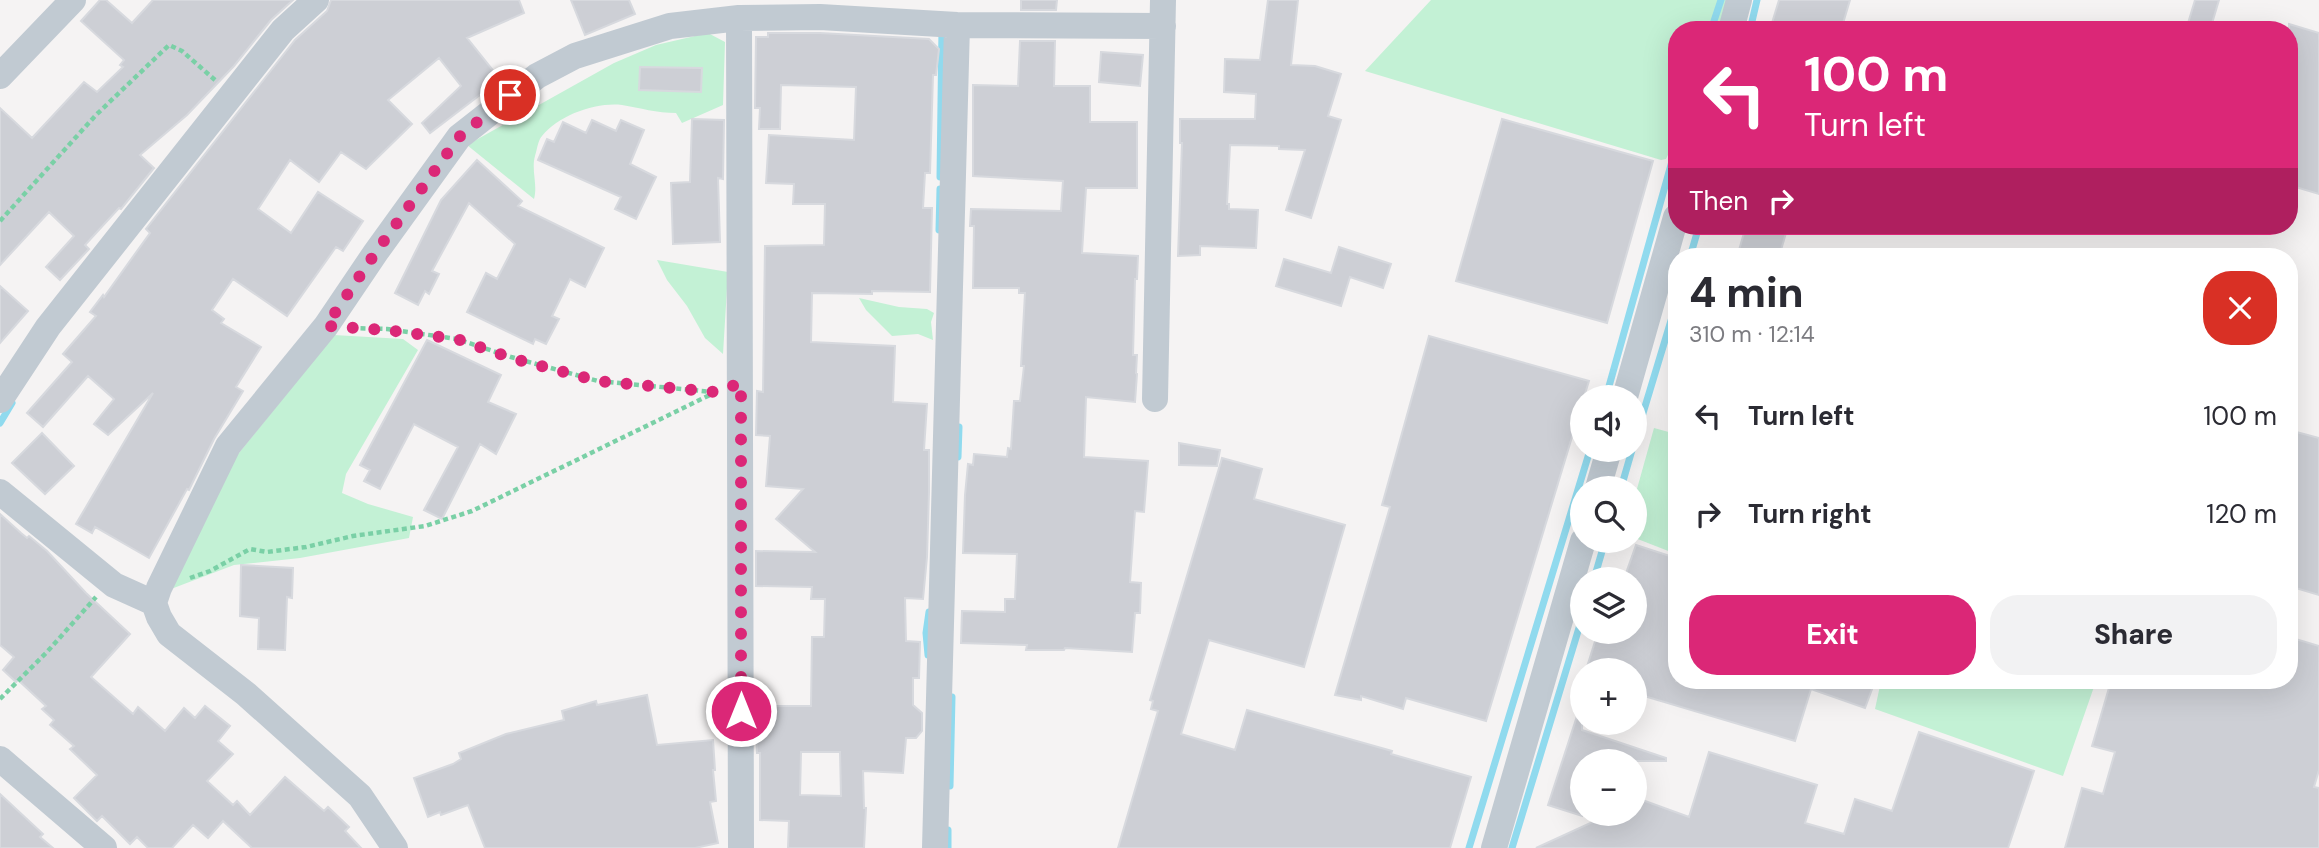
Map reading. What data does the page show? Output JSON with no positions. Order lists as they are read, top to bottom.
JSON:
{
  "page": {
    "turn": ["100 m", "Turn left"],
    "then": "Then",
    "heading": ["4 min", "310 m · 12:14"],
    "list": [
      {
        "name": "Turn left",
        "value": "100 m"
      },
      {
        "name": "Turn right",
        "value": "120 m"
      }
    ],
    "map_buttons": ["+", "−"],
    "buttons": ["Exit", "Share"]
  }
}
